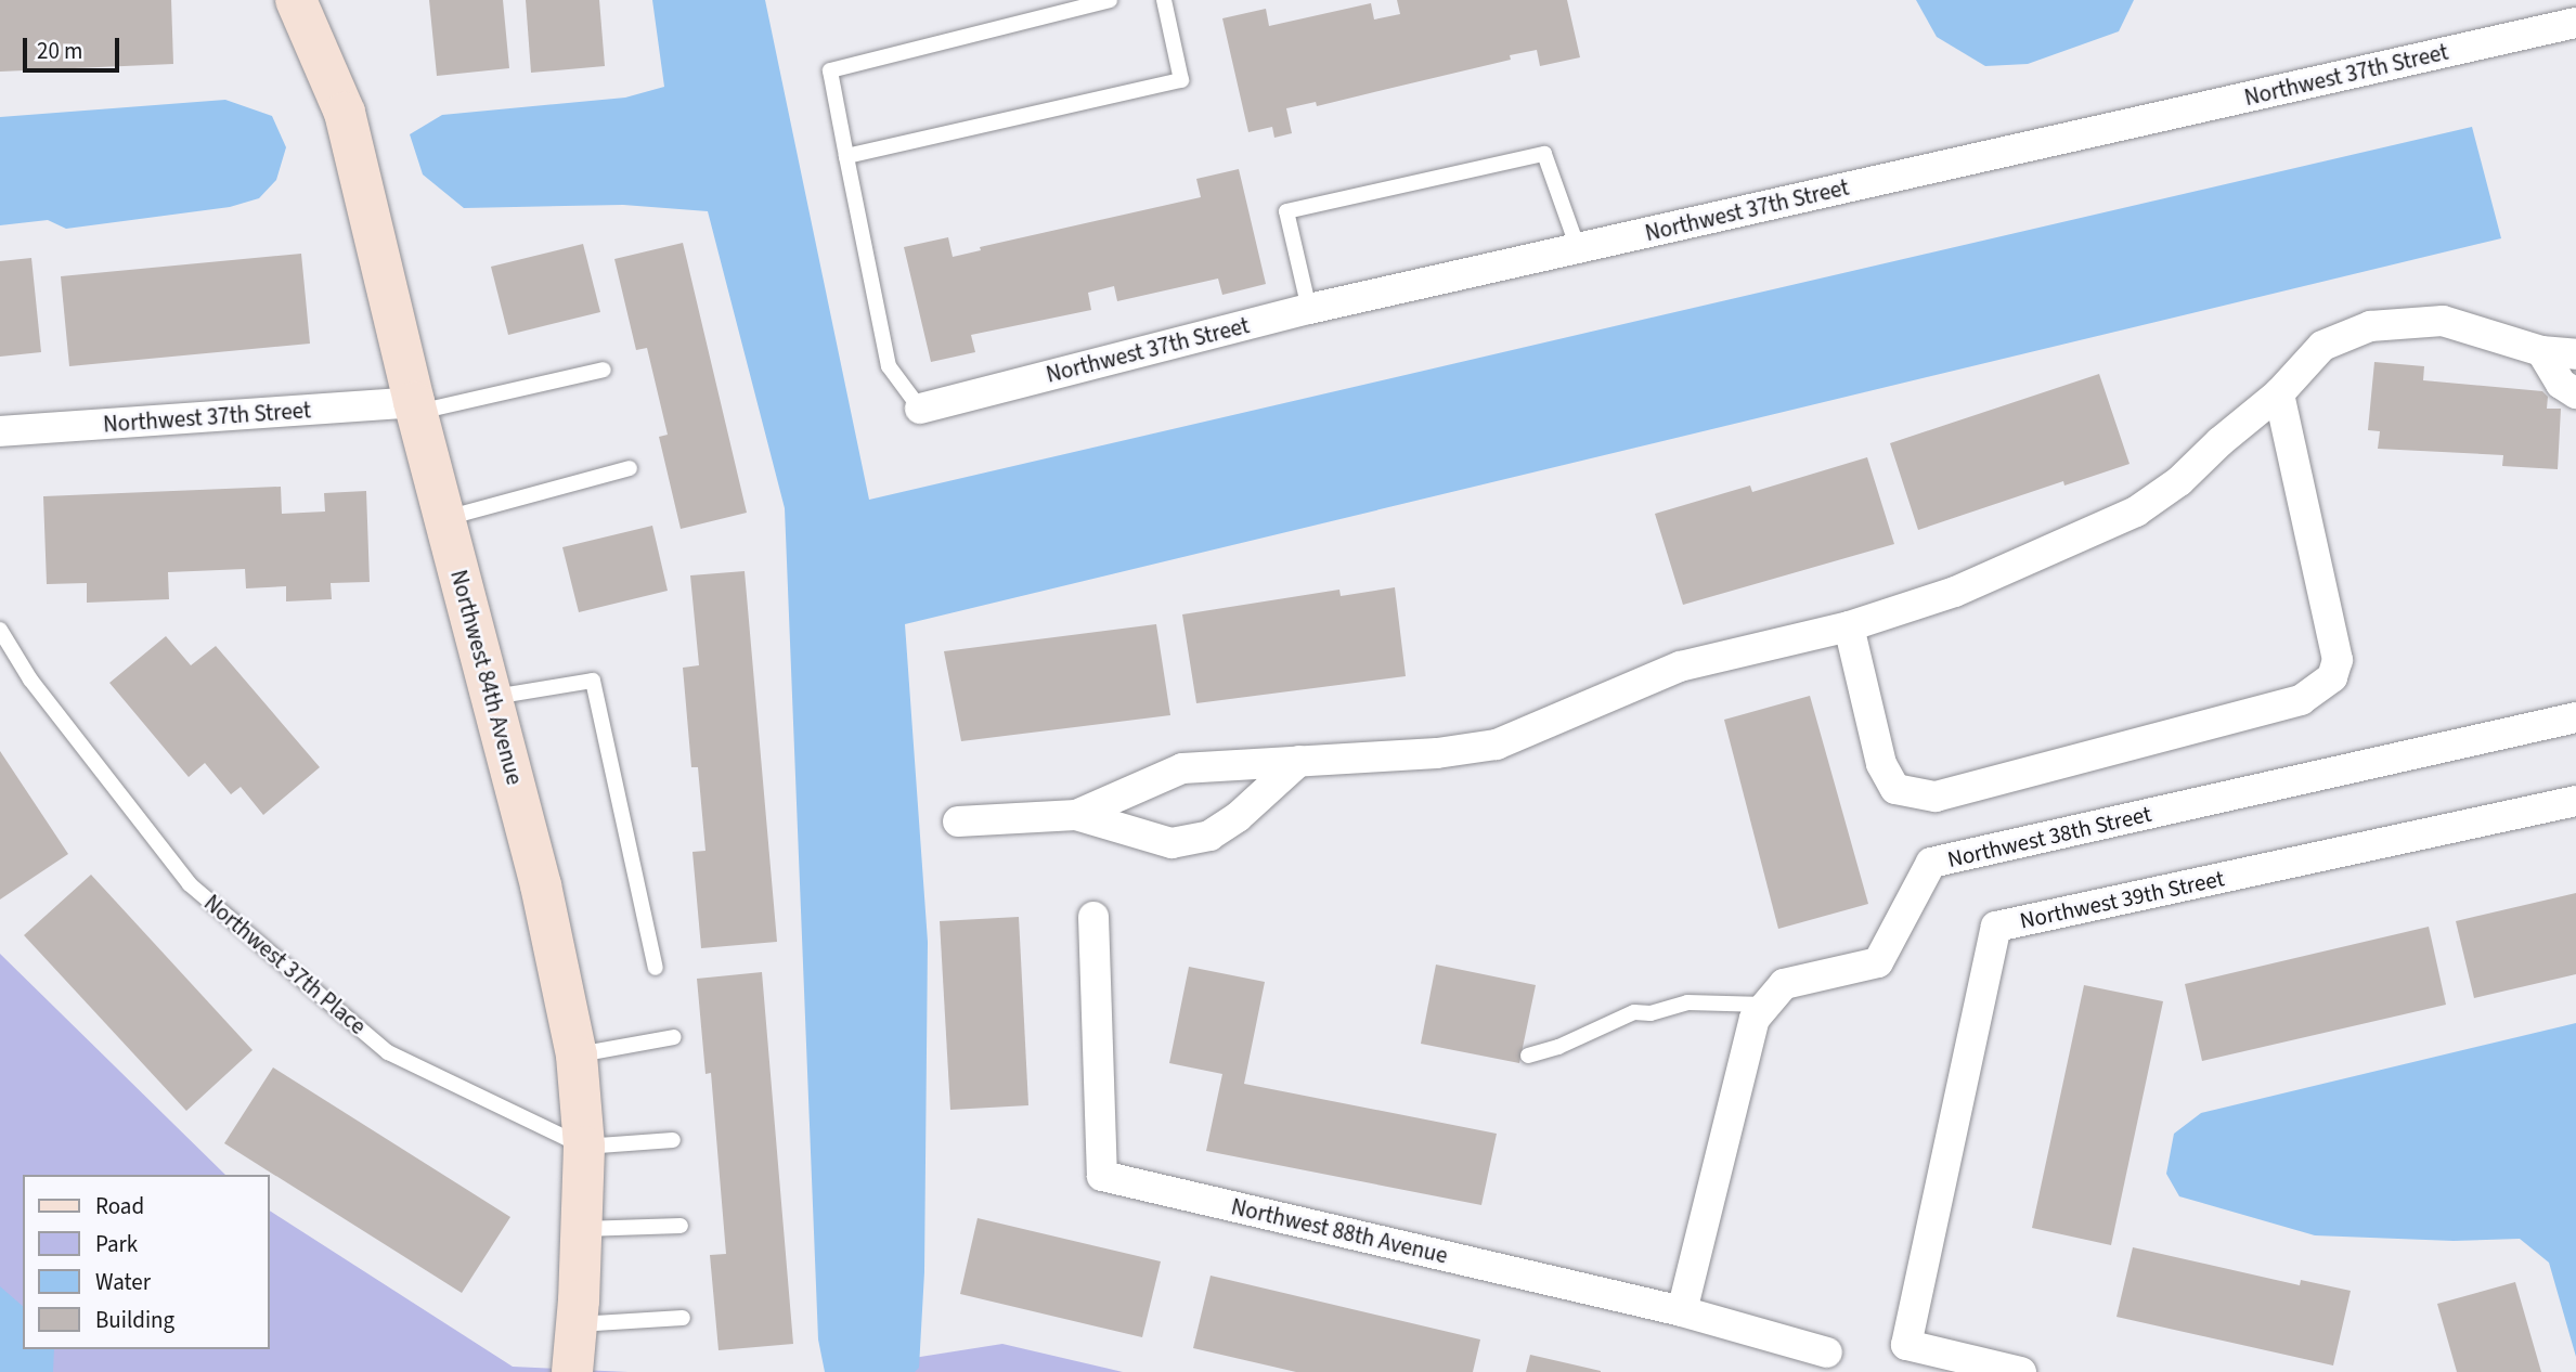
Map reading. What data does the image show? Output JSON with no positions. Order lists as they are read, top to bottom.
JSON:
{
  "streets": {
    "street": [
      "Northwest 37th Street",
      "Northwest 84th Avenue",
      "Northwest 38th Street",
      "Northwest 39th Street",
      "Northwest 88th Avenue"
    ],
    "lane": ["Northwest 37th Place"]
  },
  "crossings": [
    ["Northwest 37th Street", "Northwest 84th Avenue"],
    ["Northwest 84th Avenue", "Northwest 37th Place"],
    ["Northwest 38th Street", "Northwest 88th Avenue"]
  ],
  "legend": [
    "Road",
    "Park",
    "Water",
    "Building"
  ],
  "scale_bar": "20 m"
}
